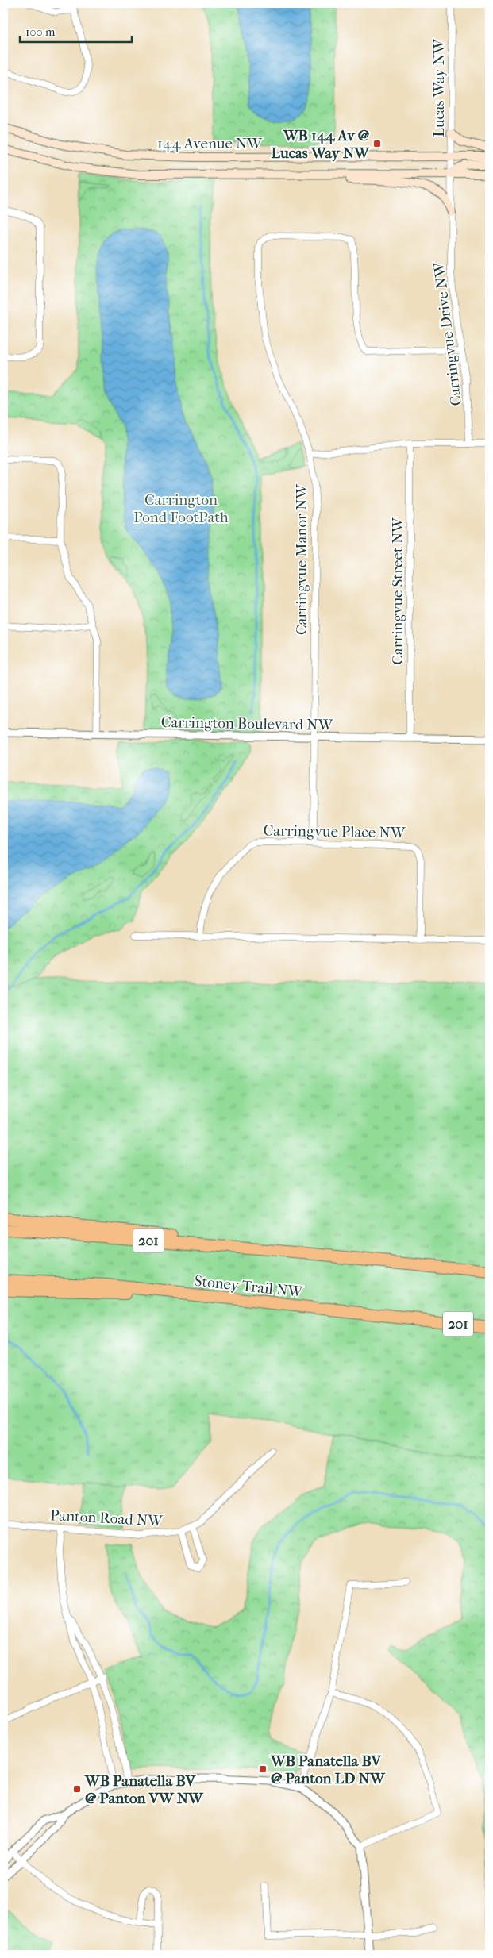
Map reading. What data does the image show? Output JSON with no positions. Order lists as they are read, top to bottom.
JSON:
{
  "streets": {
    "highway": ["201", "Stoney Trail NW"],
    "main road": ["144 Avenue NW"],
    "street": [
      "Lucas Way NW",
      "Carringvue Drive NW",
      "Carringvue Manor NW",
      "Carringvue Street NW",
      "Carrington Boulevard NW",
      "Carringvue Place NW",
      "Panton Road NW"
    ]
  },
  "crossings": [
    ["Lucas Way NW", "144 Avenue NW"],
    ["Lucas Way NW", "Carringvue Drive NW"],
    ["Carringvue Drive NW", "Carringvue Manor NW"],
    ["Carringvue Manor NW", "Carrington Boulevard NW"],
    ["Carringvue Manor NW", "Carringvue Place NW"],
    ["Carringvue Street NW", "Carrington Boulevard NW"]
  ],
  "parks": ["Carrington Pond FootPath"],
  "places": {
    "transit": ["WB 144 Av @ Lucas Way NW", "WB Panatella BV @ Panton LD NW", "WB Panatella BV @ Panton VW NW"]
  },
  "scale_bar": "100 m"
}
